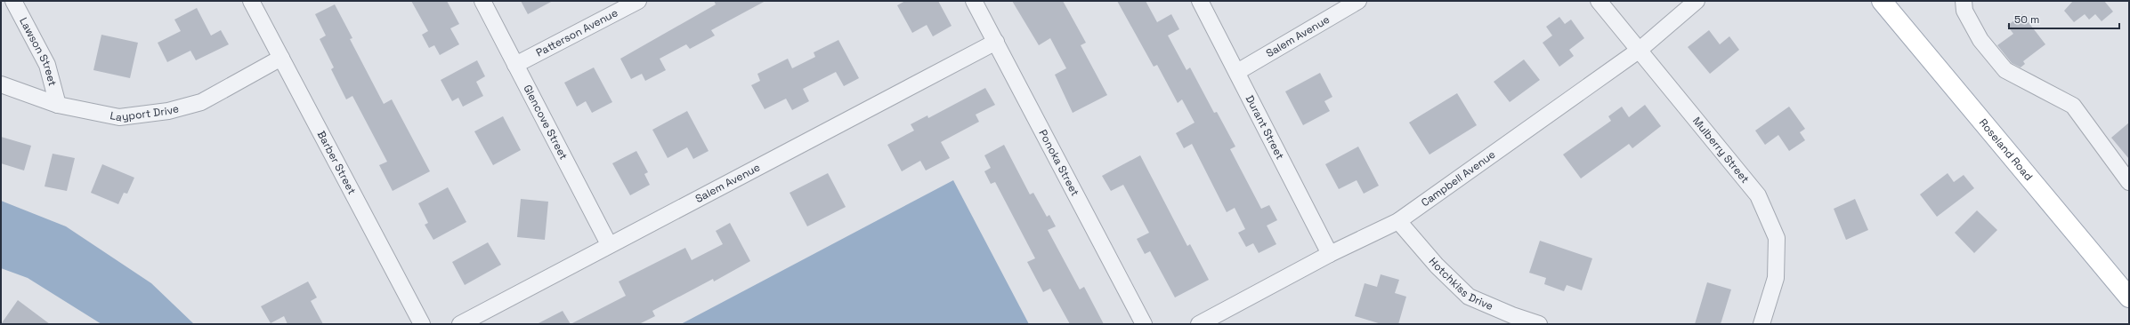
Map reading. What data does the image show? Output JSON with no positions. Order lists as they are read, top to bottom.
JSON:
{
  "streets": {
    "main road": ["Roseland Road"],
    "street": [
      "Patterson Avenue",
      "Salem Avenue",
      "Lawson Street",
      "Layport Drive",
      "Glencove Street",
      "Durant Street",
      "Mulberry Street",
      "Barber Street",
      "Ponoka Street",
      "Campbell Avenue",
      "Hotchkiss Drive"
    ]
  },
  "crossings": [
    ["Patterson Avenue", "Glencove Street"],
    ["Salem Avenue", "Glencove Street"],
    ["Salem Avenue", "Durant Street"],
    ["Salem Avenue", "Ponoka Street"],
    ["Lawson Street", "Layport Drive"],
    ["Layport Drive", "Barber Street"],
    ["Durant Street", "Campbell Avenue"],
    ["Mulberry Street", "Campbell Avenue"],
    ["Campbell Avenue", "Hotchkiss Drive"]
  ],
  "scale_bar": "50 m"
}
